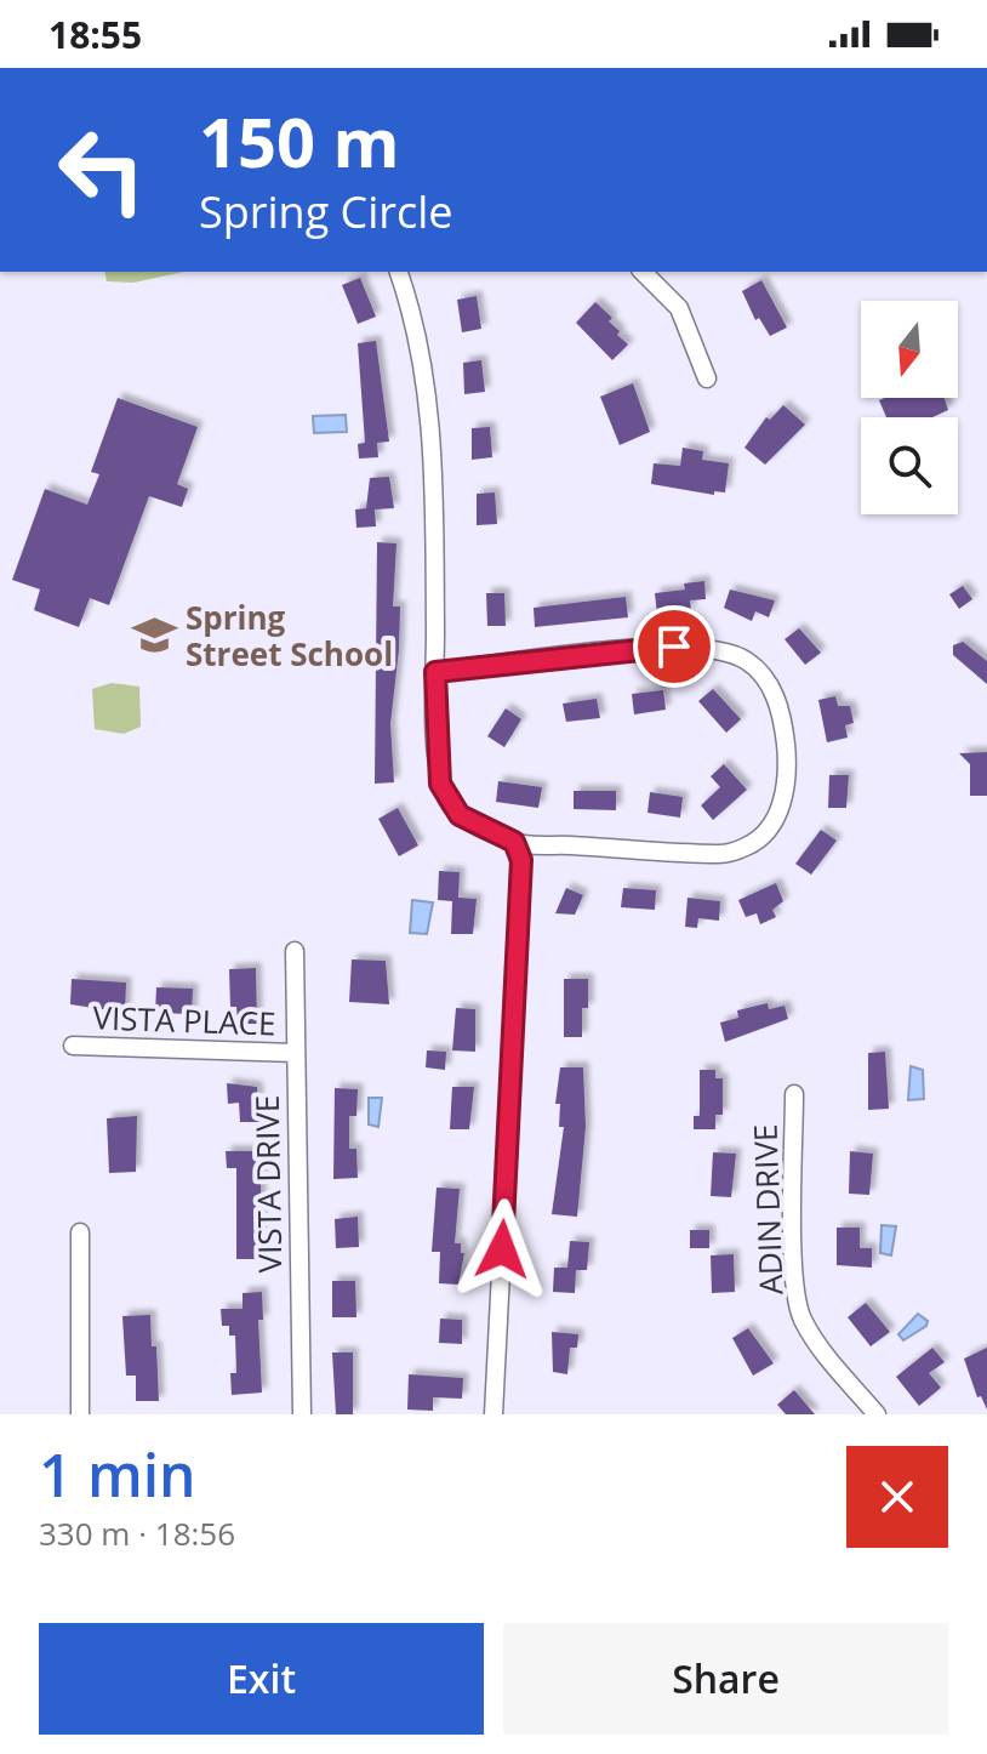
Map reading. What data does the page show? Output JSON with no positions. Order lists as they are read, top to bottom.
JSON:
{
  "streets": {
    "street": ["VISTA PLACE", "VISTA DRIVE", "ADIN DRIVE"]
  },
  "crossings": [
    ["VISTA PLACE", "VISTA DRIVE"]
  ],
  "places": {
    "school or university": ["Spring Street School"]
  },
  "north": "bottom",
  "page": {
    "status": "18:55",
    "turn": ["150 m", "Spring Circle"],
    "heading": ["1 min", "330 m · 18:56"],
    "buttons": ["Exit", "Share"]
  }
}
